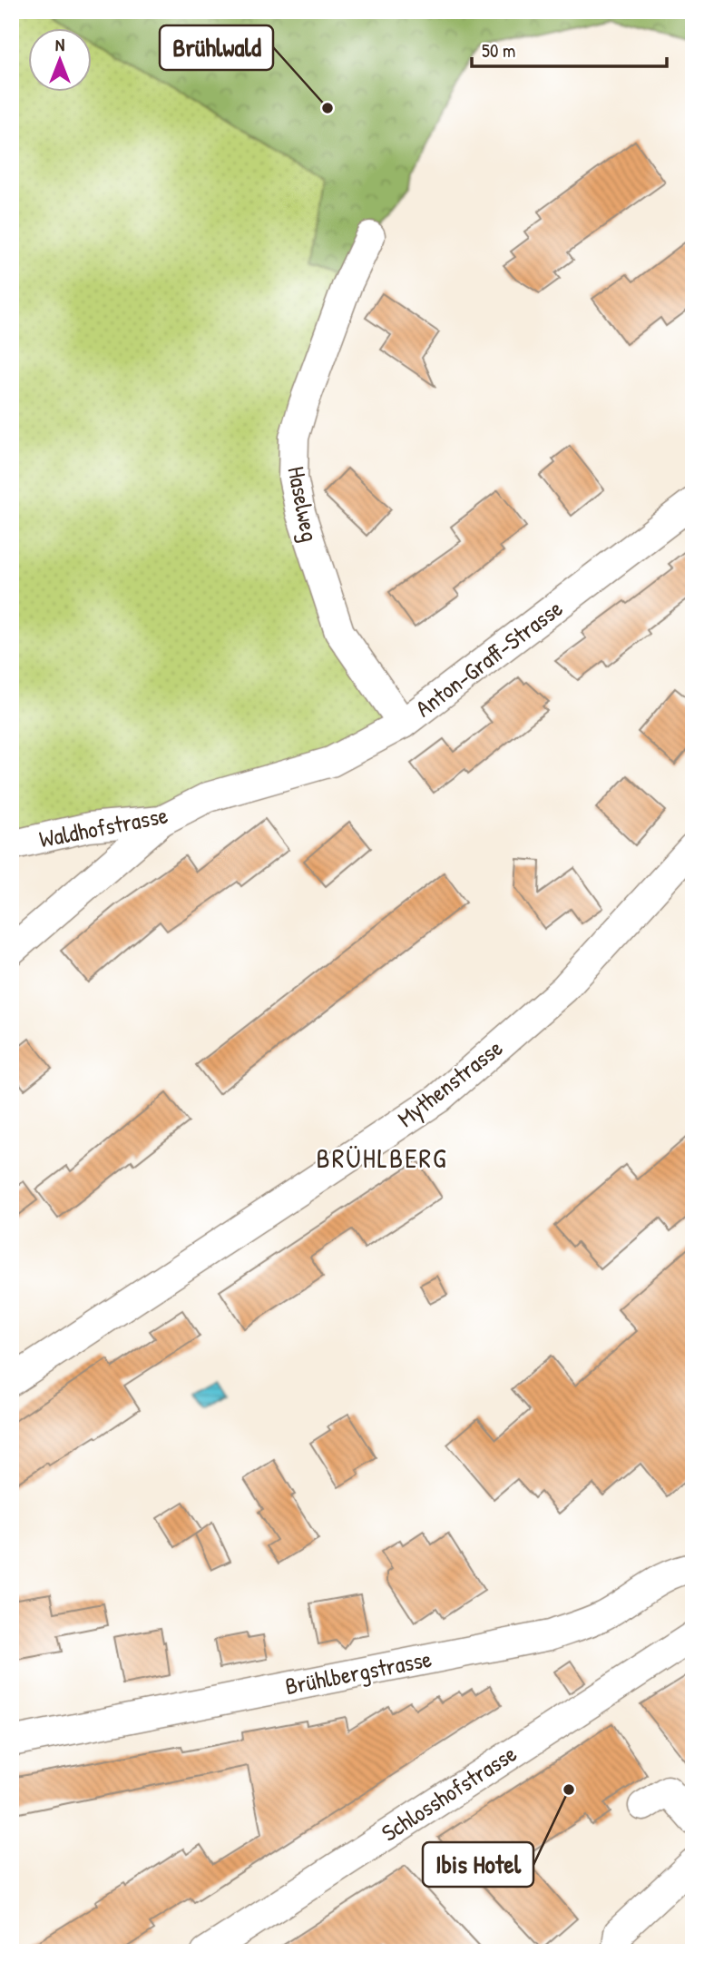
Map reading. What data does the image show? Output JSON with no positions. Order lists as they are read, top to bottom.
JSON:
{
  "streets": {
    "street": [
      "Haselweg",
      "Anton-Graff-Strasse",
      "Waldhofstrasse",
      "Mythenstrasse",
      "Brühlbergstrasse",
      "Schlosshofstrasse"
    ]
  },
  "crossings": [
    ["Haselweg", "Anton-Graff-Strasse"],
    ["Anton-Graff-Strasse", "Waldhofstrasse"]
  ],
  "districts": ["BRÜHLBERG"],
  "places": ["Brühlwald", "Ibis Hotel"],
  "scale_bar": "50 m",
  "north": "top"
}
